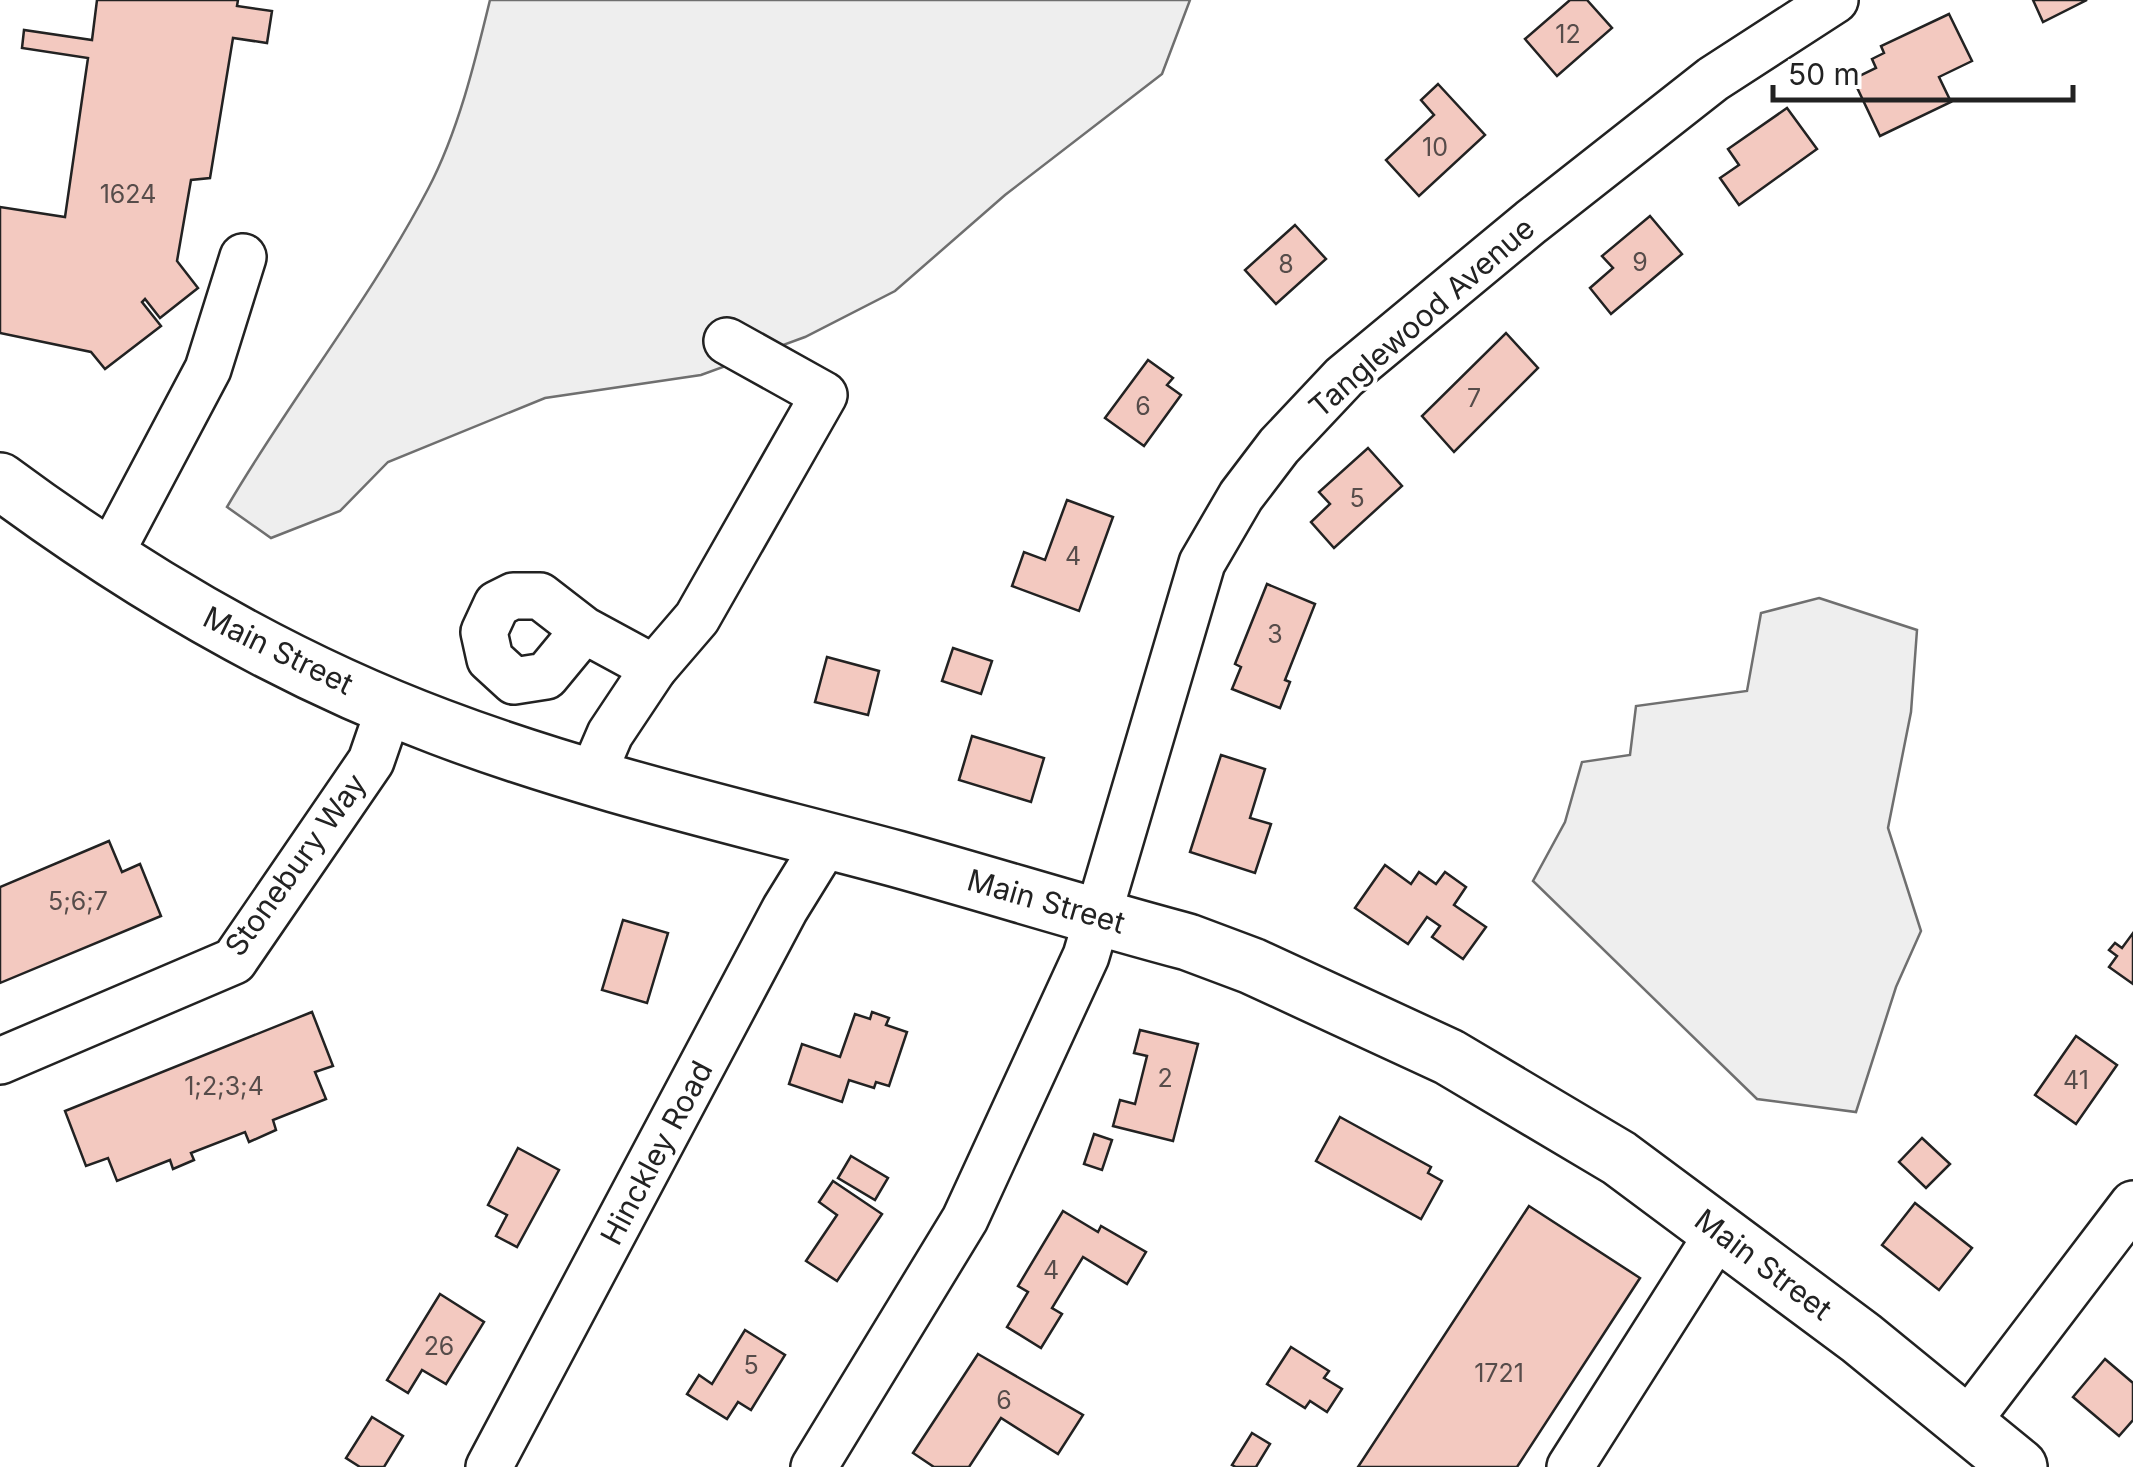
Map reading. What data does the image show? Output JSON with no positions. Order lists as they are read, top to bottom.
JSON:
{
  "streets": {
    "main road": ["Main Street"],
    "street": ["Tanglewood Avenue", "Stonebury Way", "Hinckley Road"]
  },
  "crossings": [
    ["Tanglewood Avenue", "Main Street"],
    ["Main Street", "Stonebury Way"],
    ["Main Street", "Hinckley Road"]
  ],
  "house_numbers": [
    "12",
    "10",
    "1624",
    "9",
    "8",
    "7",
    "6",
    "5",
    "4",
    "3",
    "5;6;7",
    "2",
    "41",
    "1;2;3;4",
    "4",
    "26",
    "5",
    "1721",
    "6"
  ],
  "scale_bar": "50 m"
}
